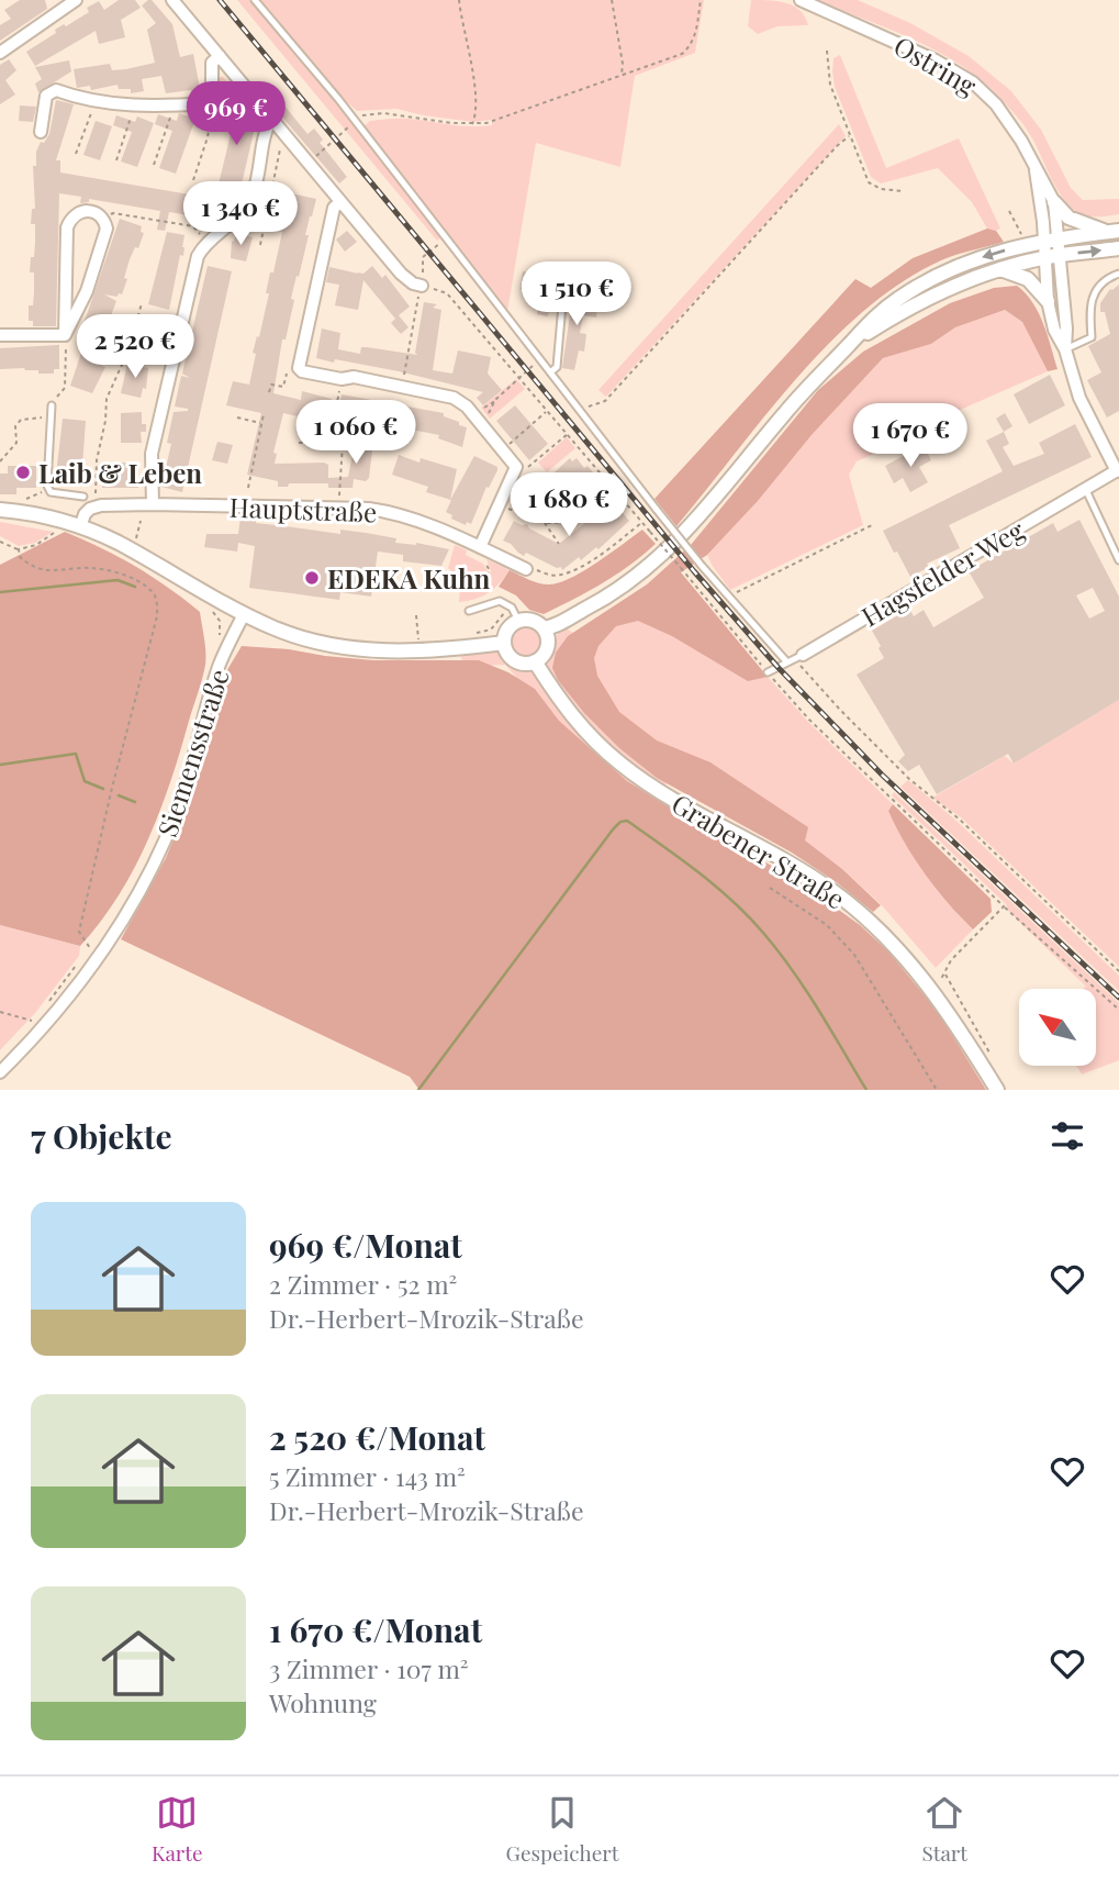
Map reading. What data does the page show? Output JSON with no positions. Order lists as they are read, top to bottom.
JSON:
{
  "streets": {
    "street": [
      "Ostring",
      "Hauptstraße",
      "Hagsfelder Weg",
      "Siemensstraße",
      "Grabener Straße"
    ]
  },
  "crossings": [
    ["Ostring", "Hagsfelder Weg"]
  ],
  "places": ["Laib & Leben", "EDEKA Kuhn"],
  "north": "top left",
  "page": {
    "price": [
      "969 €",
      "1 340 €",
      "1 510 €",
      "2 520 €",
      "1 060 €",
      "1 670 €",
      "1 680 €"
    ],
    "heading": "7 Objekte",
    "list": [
      {
        "name": "969 €/Monat",
        "note": "2 Zimmer · 52 m² · Dr.-Herbert-Mrozik-Straße"
      },
      {
        "name": "2 520 €/Monat",
        "note": "5 Zimmer · 143 m² · Dr.-Herbert-Mrozik-Straße"
      },
      {
        "name": "1 670 €/Monat",
        "note": "3 Zimmer · 107 m² · Wohnung"
      }
    ],
    "tabs": ["Karte", "Gespeichert", "Start"]
  }
}
